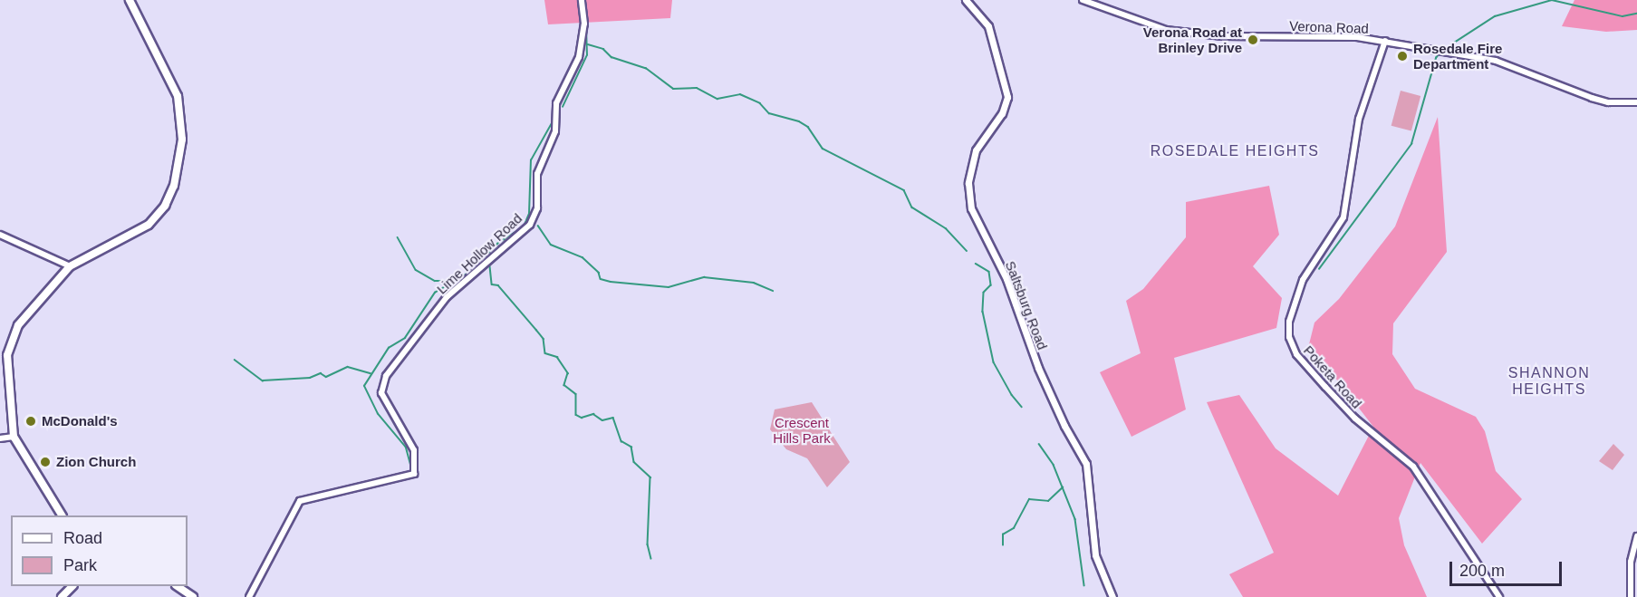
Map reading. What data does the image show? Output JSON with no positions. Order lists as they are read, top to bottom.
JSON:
{
  "streets": {
    "main road": ["Saltsburg Road"],
    "street": ["Verona Road", "Lime Hollow Road", "Poketa Road"]
  },
  "crossings": [
    ["Verona Road", "Poketa Road"]
  ],
  "districts": ["ROSEDALE HEIGHTS", "SHANNON HEIGHTS"],
  "parks": ["Crescent Hills Park"],
  "places": [
    "Verona Road at Brinley Drive",
    "Rosedale Fire Department",
    "McDonald's",
    "Zion Church"
  ],
  "legend": ["Road", "Park"],
  "scale_bar": "200 m"
}
